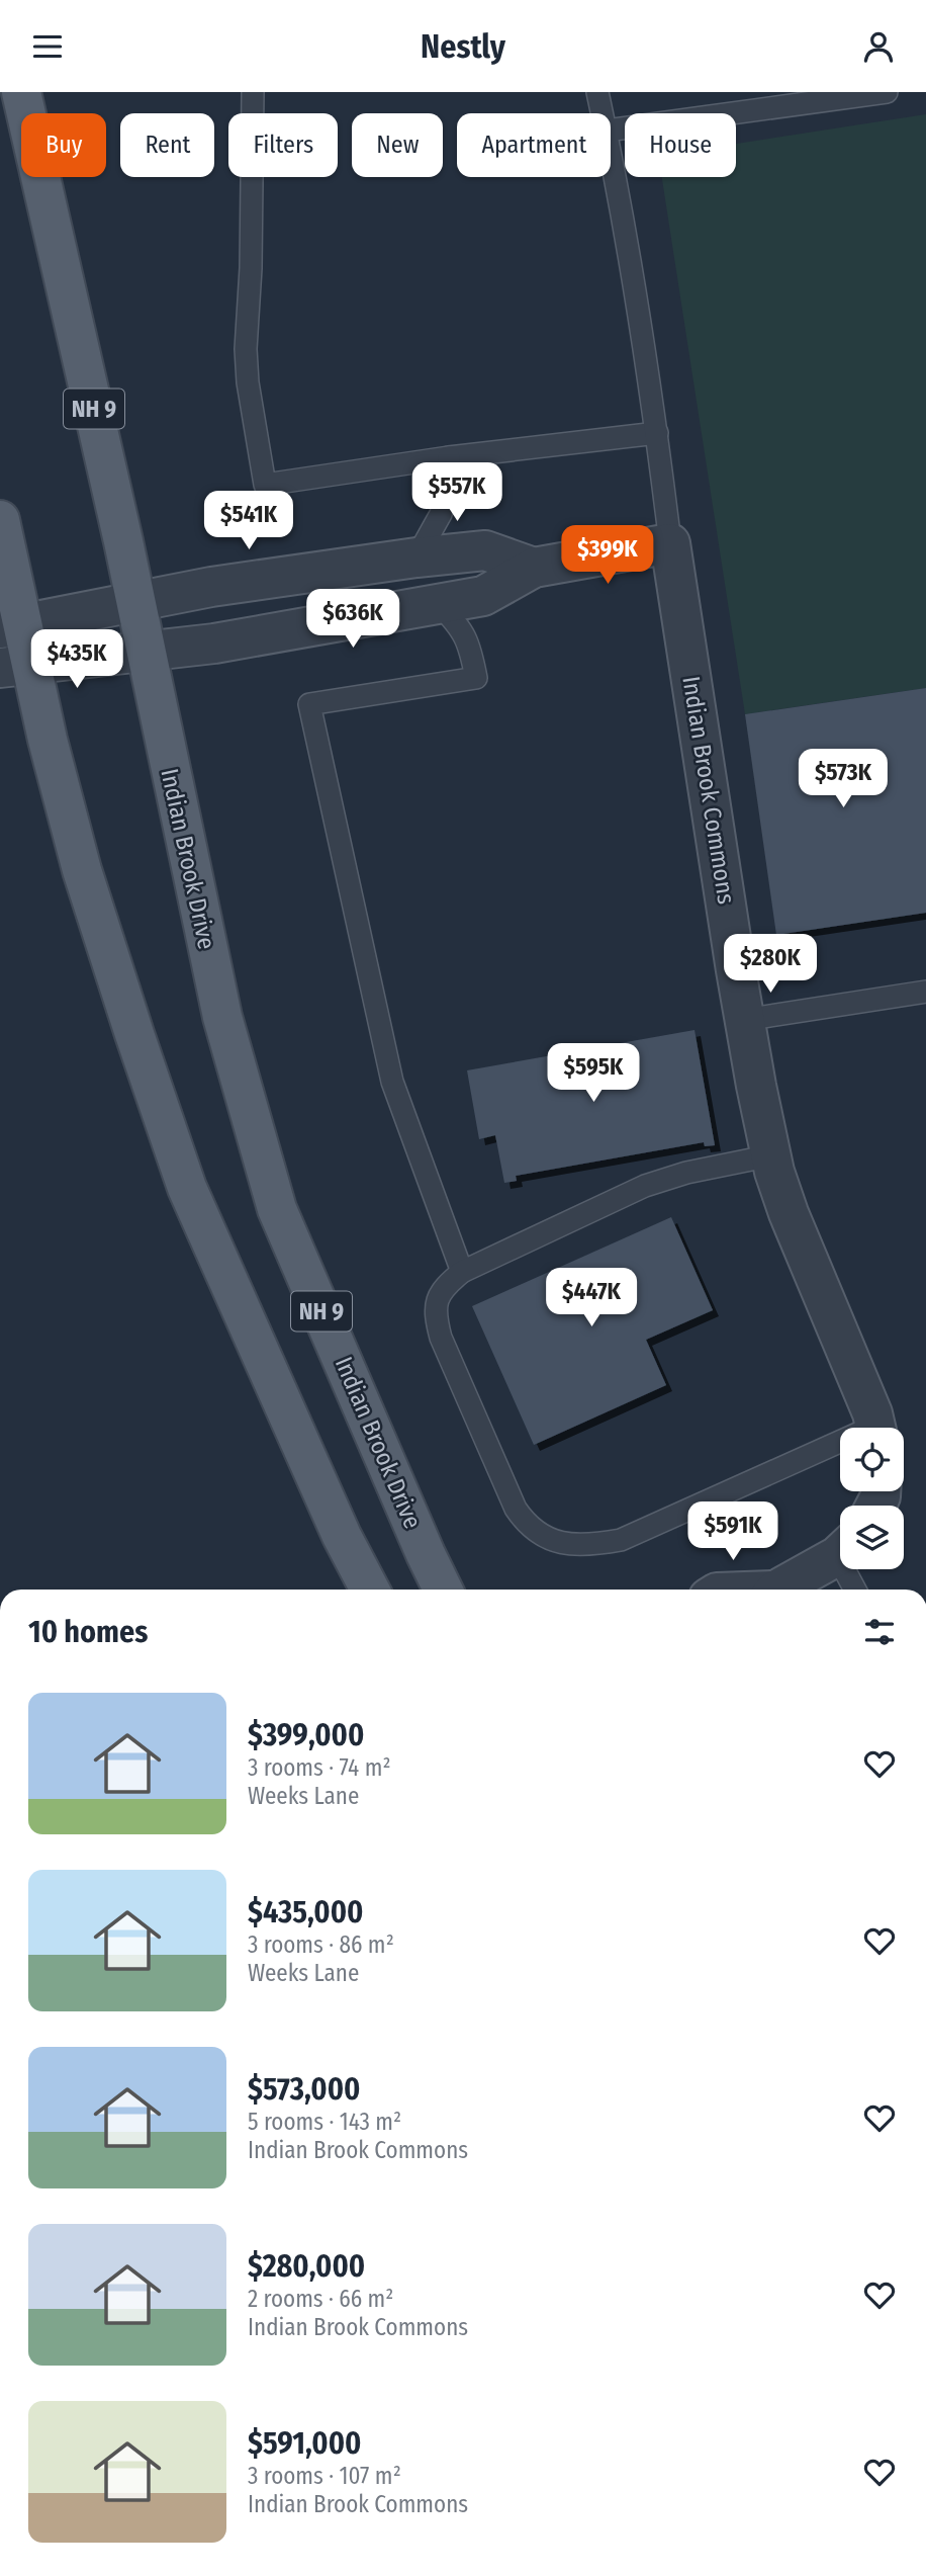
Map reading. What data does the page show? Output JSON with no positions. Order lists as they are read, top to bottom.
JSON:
{
  "streets": {
    "main road": ["NH 9", "Indian Brook Drive"],
    "street": ["Indian Brook Commons"]
  },
  "page": {
    "header": "Nestly",
    "chip": [
      "Buy",
      "Rent",
      "Filters",
      "New",
      "Apartment",
      "House"
    ],
    "price": [
      "$557K",
      "$541K",
      "$399K",
      "$636K",
      "$435K",
      "$573K",
      "$280K",
      "$595K",
      "$447K",
      "$591K"
    ],
    "heading": "10 homes",
    "list": [
      {
        "name": "$399,000",
        "note": "3 rooms · 74 m² · Weeks Lane"
      },
      {
        "name": "$435,000",
        "note": "3 rooms · 86 m² · Weeks Lane"
      },
      {
        "name": "$573,000",
        "note": "5 rooms · 143 m² · Indian Brook Commons"
      },
      {
        "name": "$280,000",
        "note": "2 rooms · 66 m² · Indian Brook Commons"
      },
      {
        "name": "$591,000",
        "note": "3 rooms · 107 m² · Indian Brook Commons"
      }
    ]
  }
}
